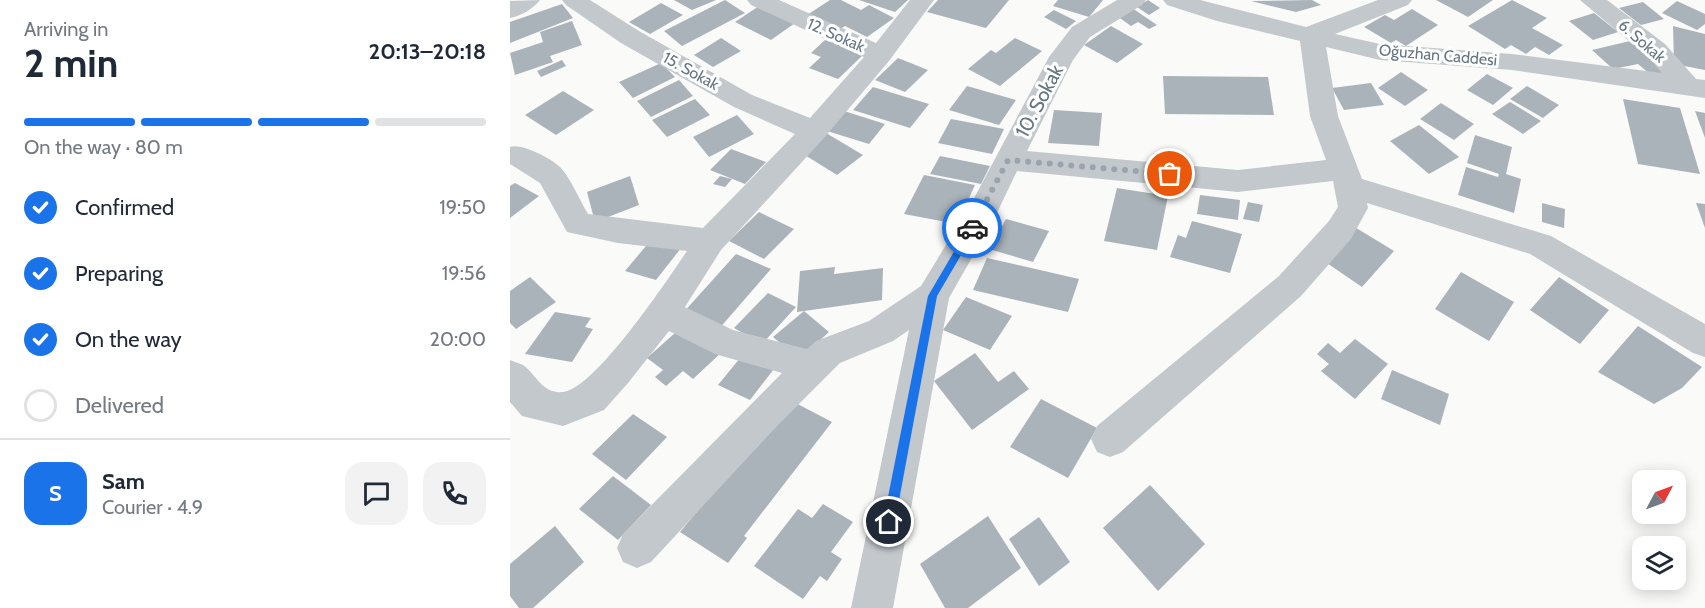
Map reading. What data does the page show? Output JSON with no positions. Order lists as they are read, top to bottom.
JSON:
{
  "streets": {
    "street": [
      "12. Sokak",
      "6. Sokak",
      "Oğuzhan Caddesi",
      "15. Sokak",
      "10. Sokak"
    ]
  },
  "crossings": [
    ["6. Sokak", "Oğuzhan Caddesi"]
  ],
  "north": "top right",
  "page": {
    "heading": ["2 min", "Arriving in", "20:13–20:18"],
    "panel": ["Sam", "Courier · 4.9"],
    "bar": "On the way · 80 m",
    "list": [
      ["Confirmed", "19:50"],
      ["Preparing", "19:56"],
      ["On the way", "20:00"],
      "Delivered"
    ],
    "round": "S"
  }
}
